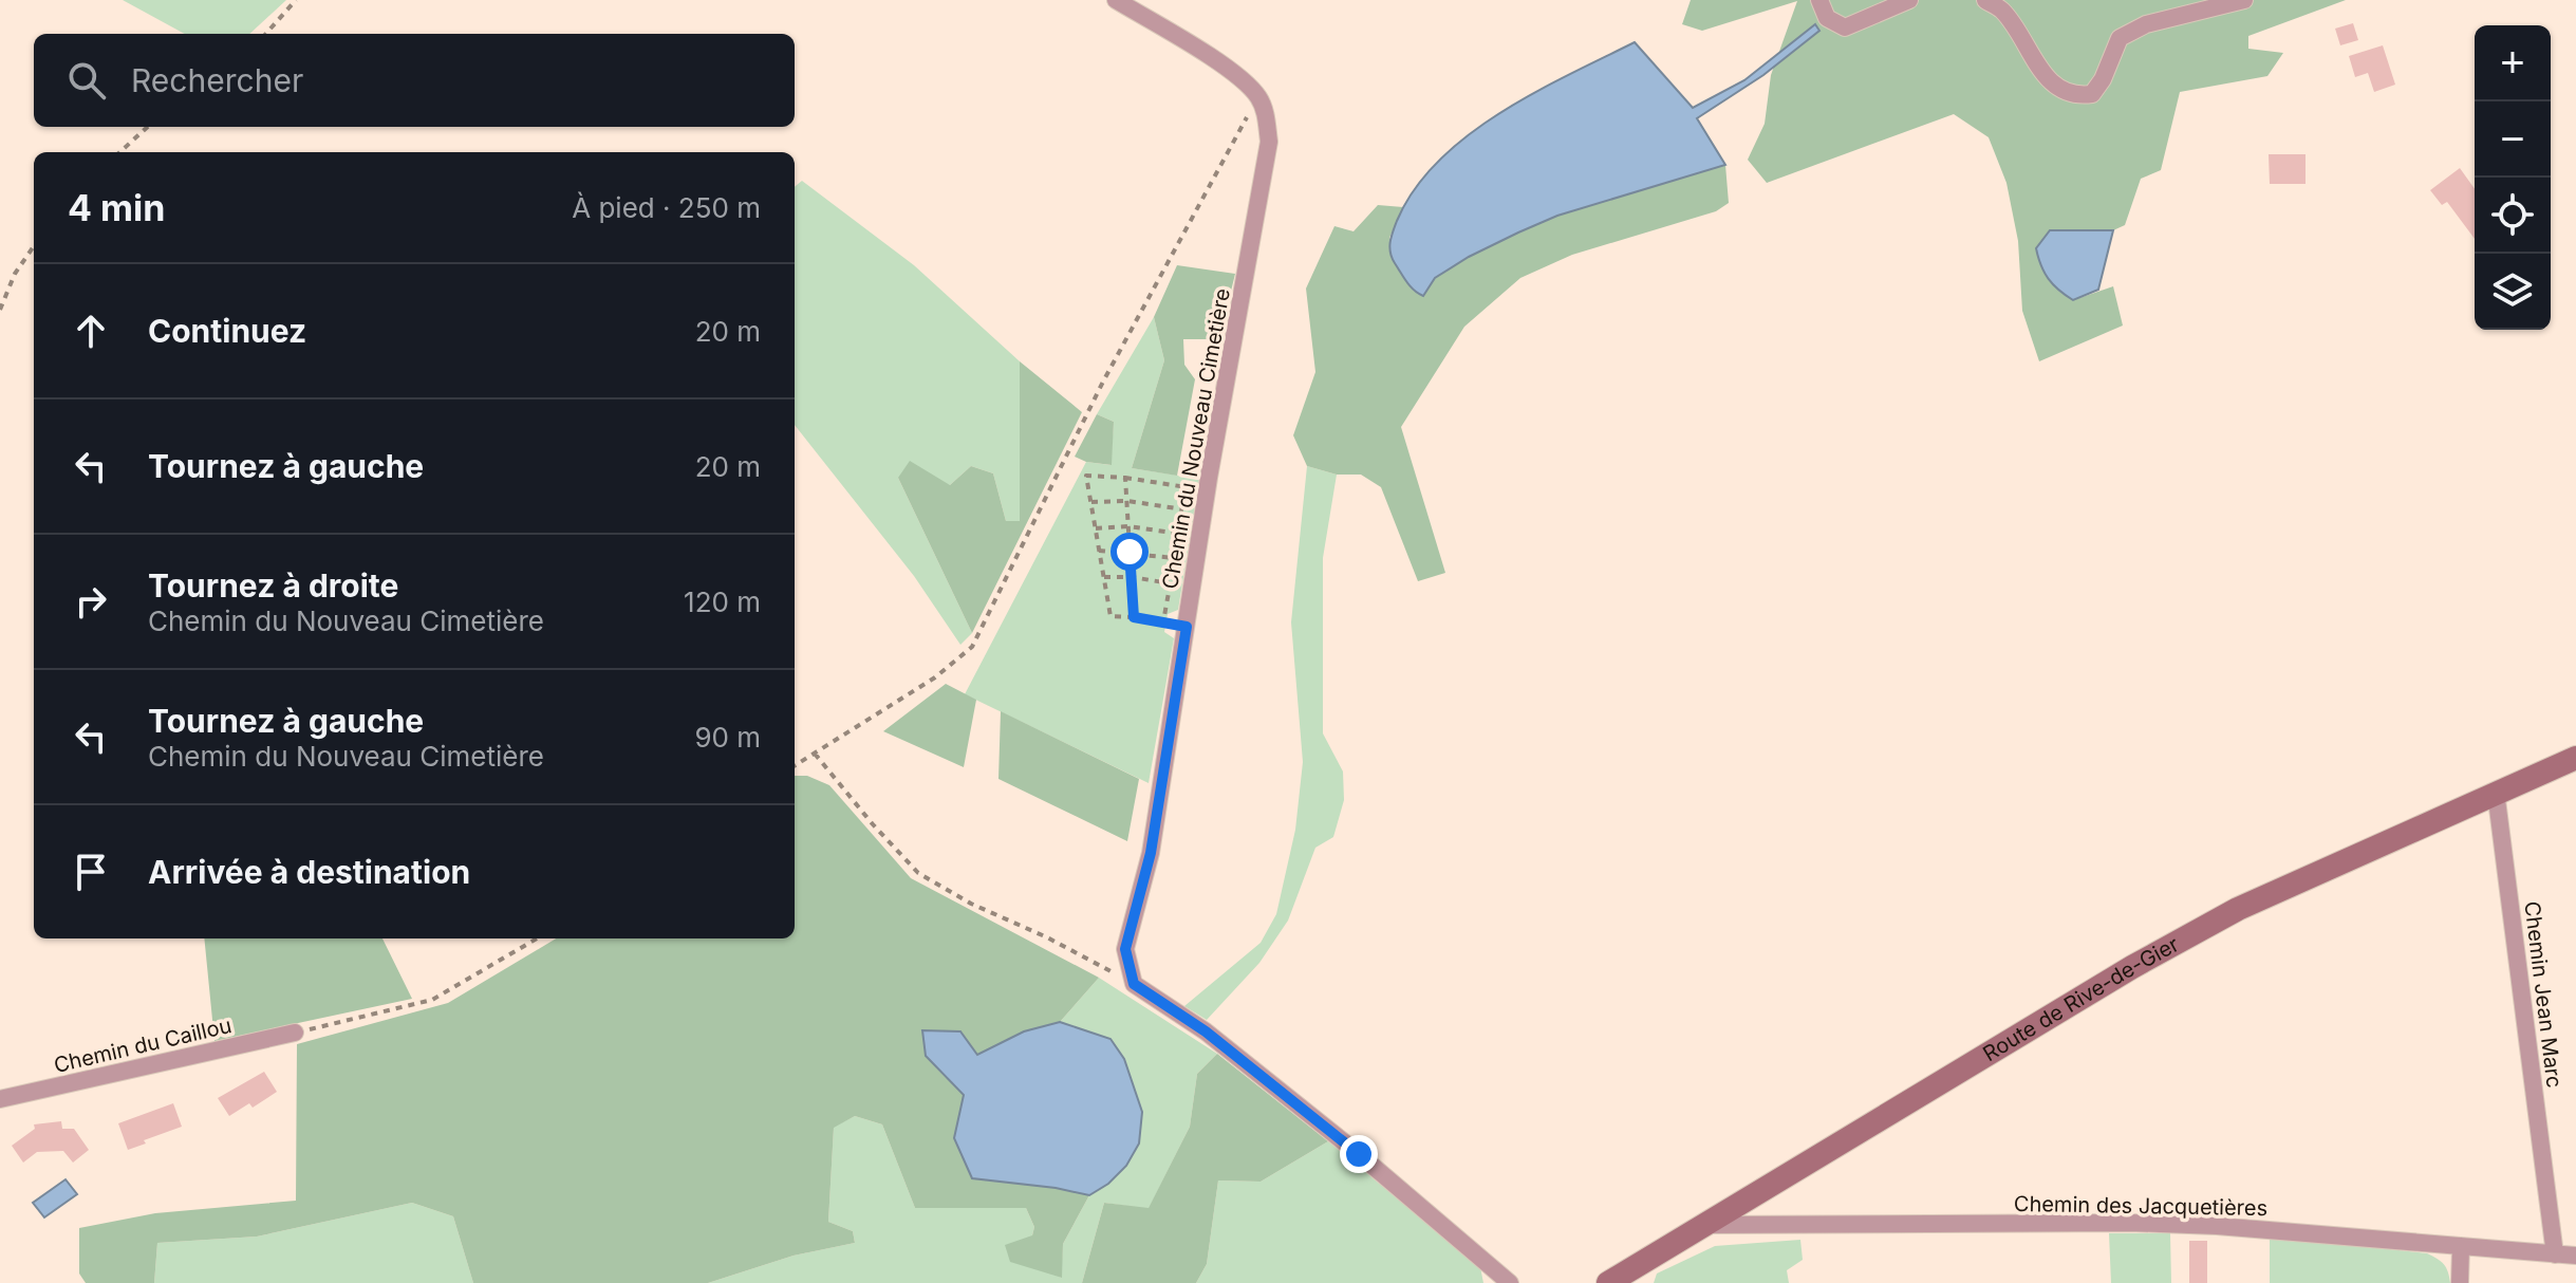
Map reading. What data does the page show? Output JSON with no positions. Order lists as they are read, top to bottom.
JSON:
{
  "streets": {
    "main road": ["Route de Rive-de-Gier"],
    "street": [
      "Chemin du Nouveau Cimetière",
      "Chemin Jean Marc",
      "Chemin du Caillou",
      "Chemin des Jacquetières"
    ]
  },
  "crossings": [
    ["Chemin Jean Marc", "Route de Rive-de-Gier"],
    ["Chemin Jean Marc", "Chemin des Jacquetières"],
    ["Route de Rive-de-Gier", "Chemin des Jacquetières"]
  ],
  "page": {
    "map_buttons": ["+", "−"],
    "search": "Rechercher",
    "heading": ["4 min", "À pied · 250 m"],
    "list": [
      ["Continuez", "20 m"],
      ["Tournez à gauche", "20 m"],
      ["Tournez à droite", "Chemin du Nouveau Cimetière", "120 m"],
      ["Tournez à gauche", "Chemin du Nouveau Cimetière", "90 m"],
      "Arrivée à destination"
    ]
  }
}
